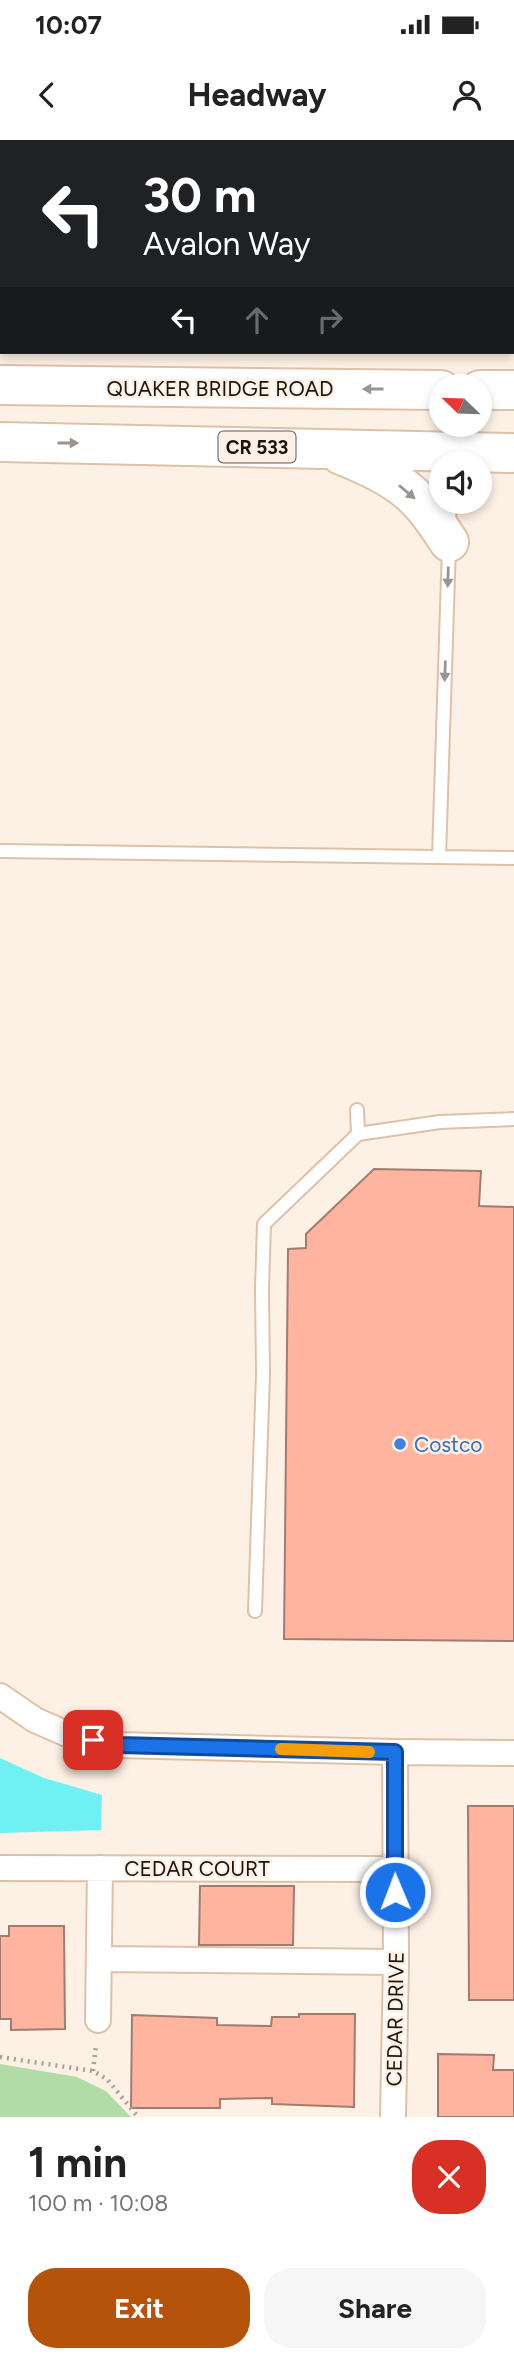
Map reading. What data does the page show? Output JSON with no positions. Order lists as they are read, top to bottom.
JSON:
{
  "streets": {
    "main road": ["QUAKER BRIDGE ROAD", "CR 533"],
    "street": ["CEDAR COURT", "CEDAR DRIVE"]
  },
  "crossings": [
    ["CEDAR COURT", "CEDAR DRIVE"]
  ],
  "places": ["Costco"],
  "north": "top left",
  "page": {
    "status": "10:07",
    "header": "Headway",
    "turn": ["30 m", "Avalon Way"],
    "heading": ["1 min", "100 m · 10:08"],
    "buttons": ["Exit", "Share"]
  }
}
